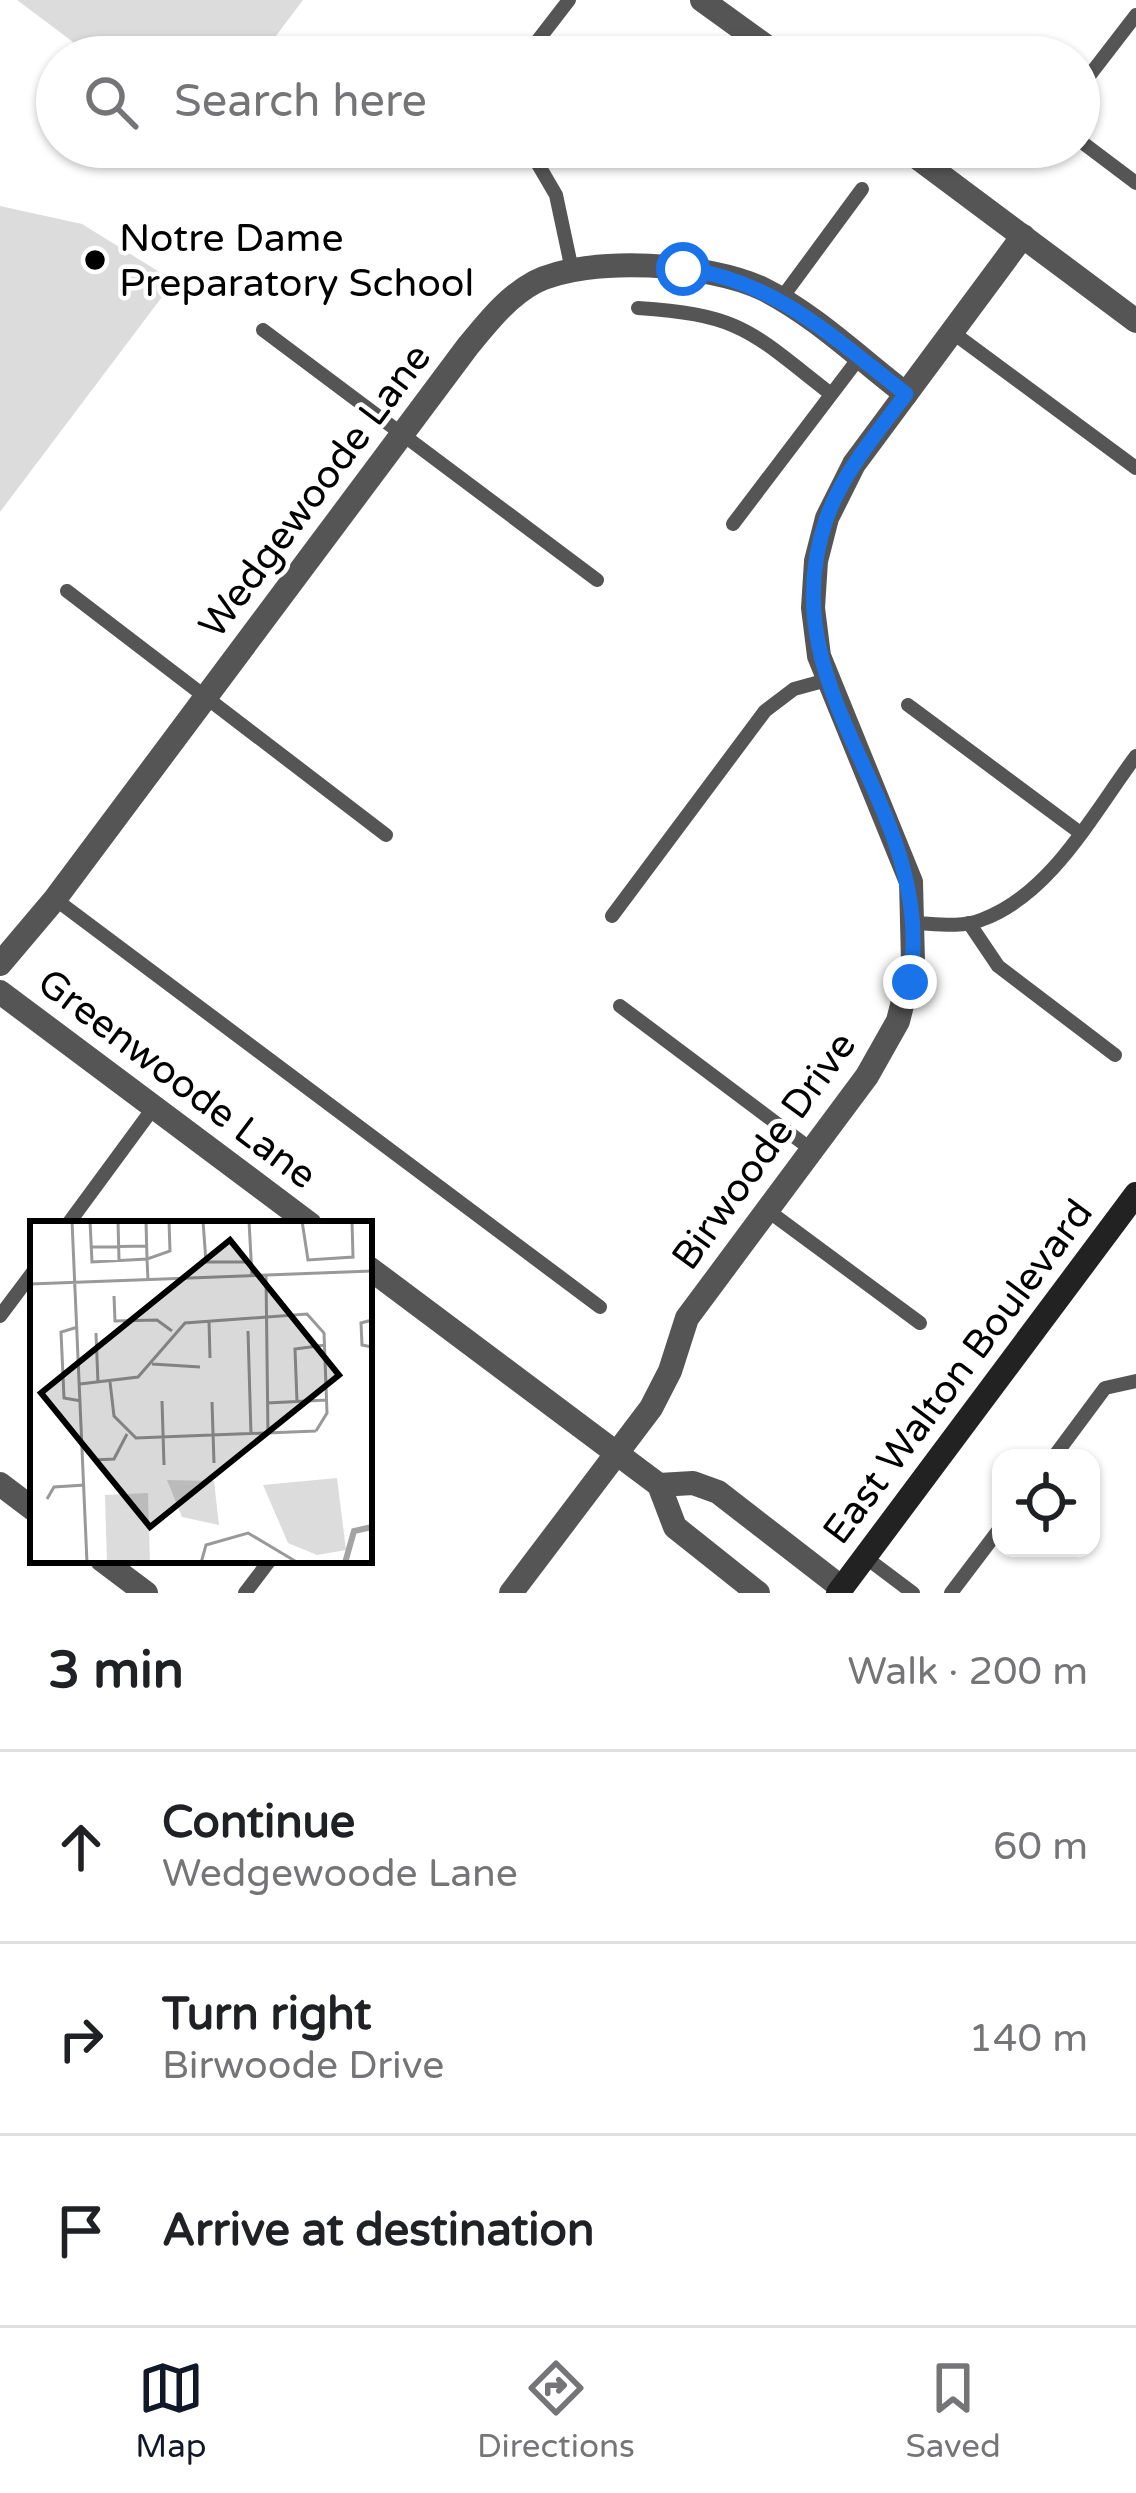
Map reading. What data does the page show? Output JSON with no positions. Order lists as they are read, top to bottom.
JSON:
{
  "streets": {
    "main road": ["East Walton Boulevard"],
    "street": ["Wedgewoode Lane", "Greenwoode Lane", "Birwoode Drive"]
  },
  "crossings": [
    ["Wedgewoode Lane", "Birwoode Drive"]
  ],
  "places": ["Notre Dame Preparatory School"],
  "page": {
    "search": "Search here",
    "heading": ["3 min", "Walk · 200 m"],
    "list": [
      ["Continue", "Wedgewoode Lane", "60 m"],
      ["Turn right", "Birwoode Drive", "140 m"],
      "Arrive at destination"
    ],
    "nav": ["Map", "Directions", "Saved"]
  }
}
